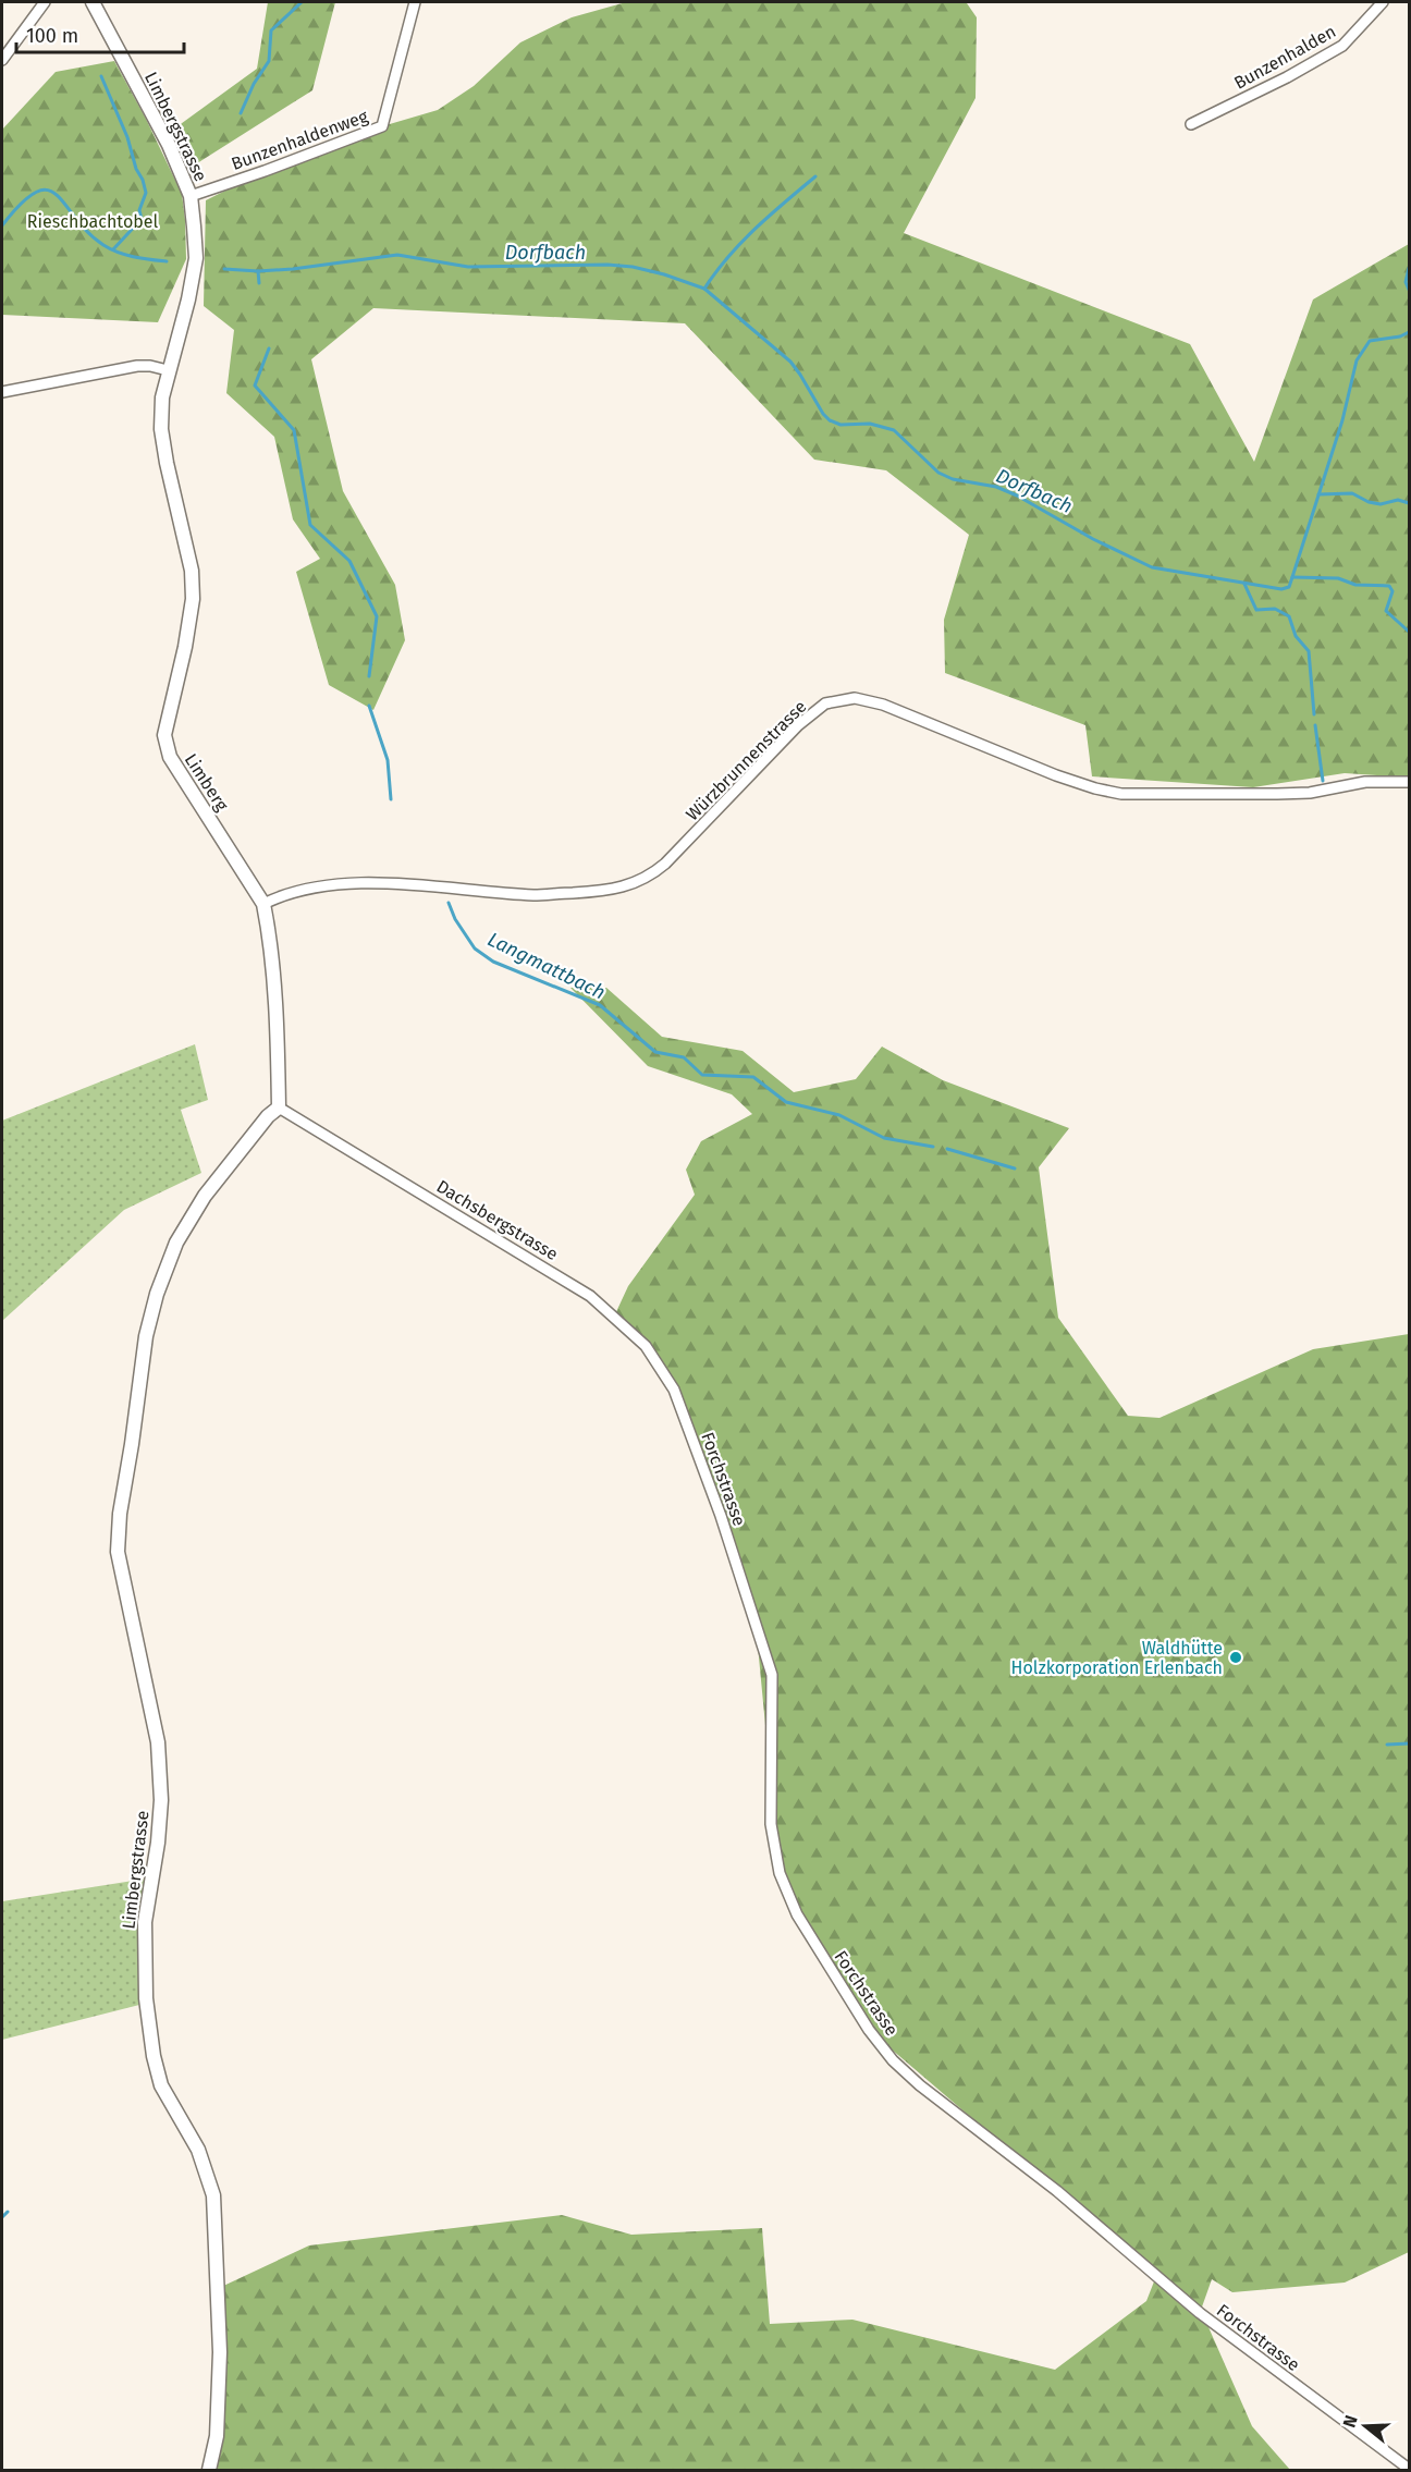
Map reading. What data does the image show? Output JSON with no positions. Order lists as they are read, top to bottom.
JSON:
{
  "streets": {
    "street": [
      "Bunzenhalden",
      "Limbergstrasse",
      "Bunzenhaldenweg",
      "Würzbrunnenstrasse",
      "Limberg",
      "Dachsbergstrasse",
      "Forchstrasse"
    ]
  },
  "crossings": [
    ["Limbergstrasse", "Bunzenhaldenweg"],
    ["Limbergstrasse", "Limberg"],
    ["Limbergstrasse", "Dachsbergstrasse"],
    ["Würzbrunnenstrasse", "Limberg"],
    ["Limberg", "Dachsbergstrasse"],
    ["Dachsbergstrasse", "Forchstrasse"]
  ],
  "water": ["Dorfbach", "Langmattbach"],
  "parks": ["Rieschbachtobel"],
  "places": ["Waldhütte Holzkorporation Erlenbach"],
  "scale_bar": "100 m",
  "north": "left"
}
